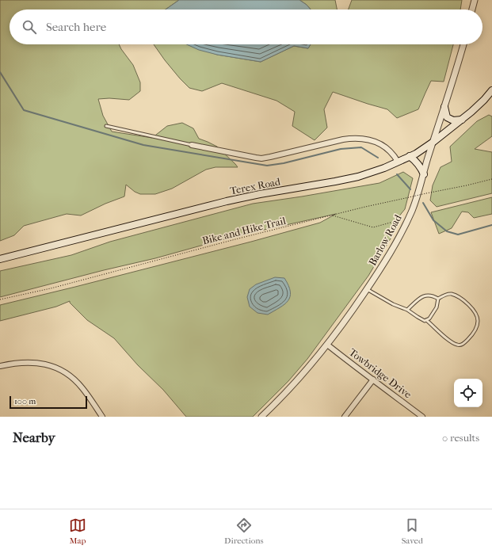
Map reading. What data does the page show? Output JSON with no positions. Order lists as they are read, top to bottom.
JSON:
{
  "streets": {
    "main road": ["Terex Road"],
    "street": ["Barlow Road", "Towbridge Drive"],
    "path": ["Bike and Hike Trail"]
  },
  "crossings": [
    ["Terex Road", "Barlow Road"],
    ["Barlow Road", "Towbridge Drive"]
  ],
  "scale_bar": "100 m",
  "page": {
    "search": "Search here",
    "scale": "100 m",
    "heading": ["Nearby", "0 results"],
    "nav": ["Map", "Directions", "Saved"]
  }
}
